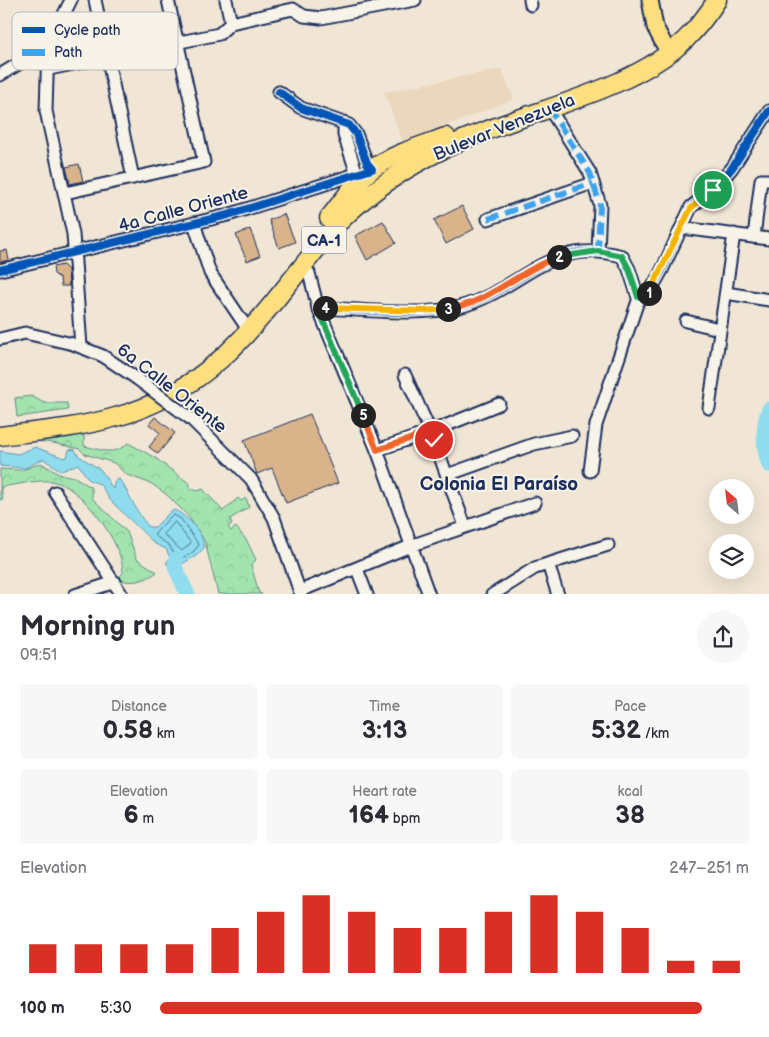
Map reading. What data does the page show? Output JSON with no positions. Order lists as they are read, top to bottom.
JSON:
{
  "streets": {
    "highway": ["Bulevar Venezuela", "CA-1"],
    "street": ["4a Calle Oriente", "6a Calle Oriente"]
  },
  "crossings": [
    ["Bulevar Venezuela", "4a Calle Oriente"]
  ],
  "districts": ["Colonia El Paraíso"],
  "legend": ["Cycle path", "Path"],
  "north": "top left",
  "page": {
    "pins": [
      "2",
      "1",
      "4",
      "3",
      "5"
    ],
    "heading": ["Morning run", "09:51"],
    "stats": [
      ["Distance", "0.58 km"],
      ["Time", "3:13"],
      ["Pace", "5:32 /km"],
      ["Elevation", "6 m"],
      ["Heart rate", "164 bpm"],
      ["kcal", "38"]
    ],
    "chart": ["Elevation", "247–251 m"],
    "list": [
      {
        "name": "100 m",
        "note": "5:30"
      }
    ]
  }
}
